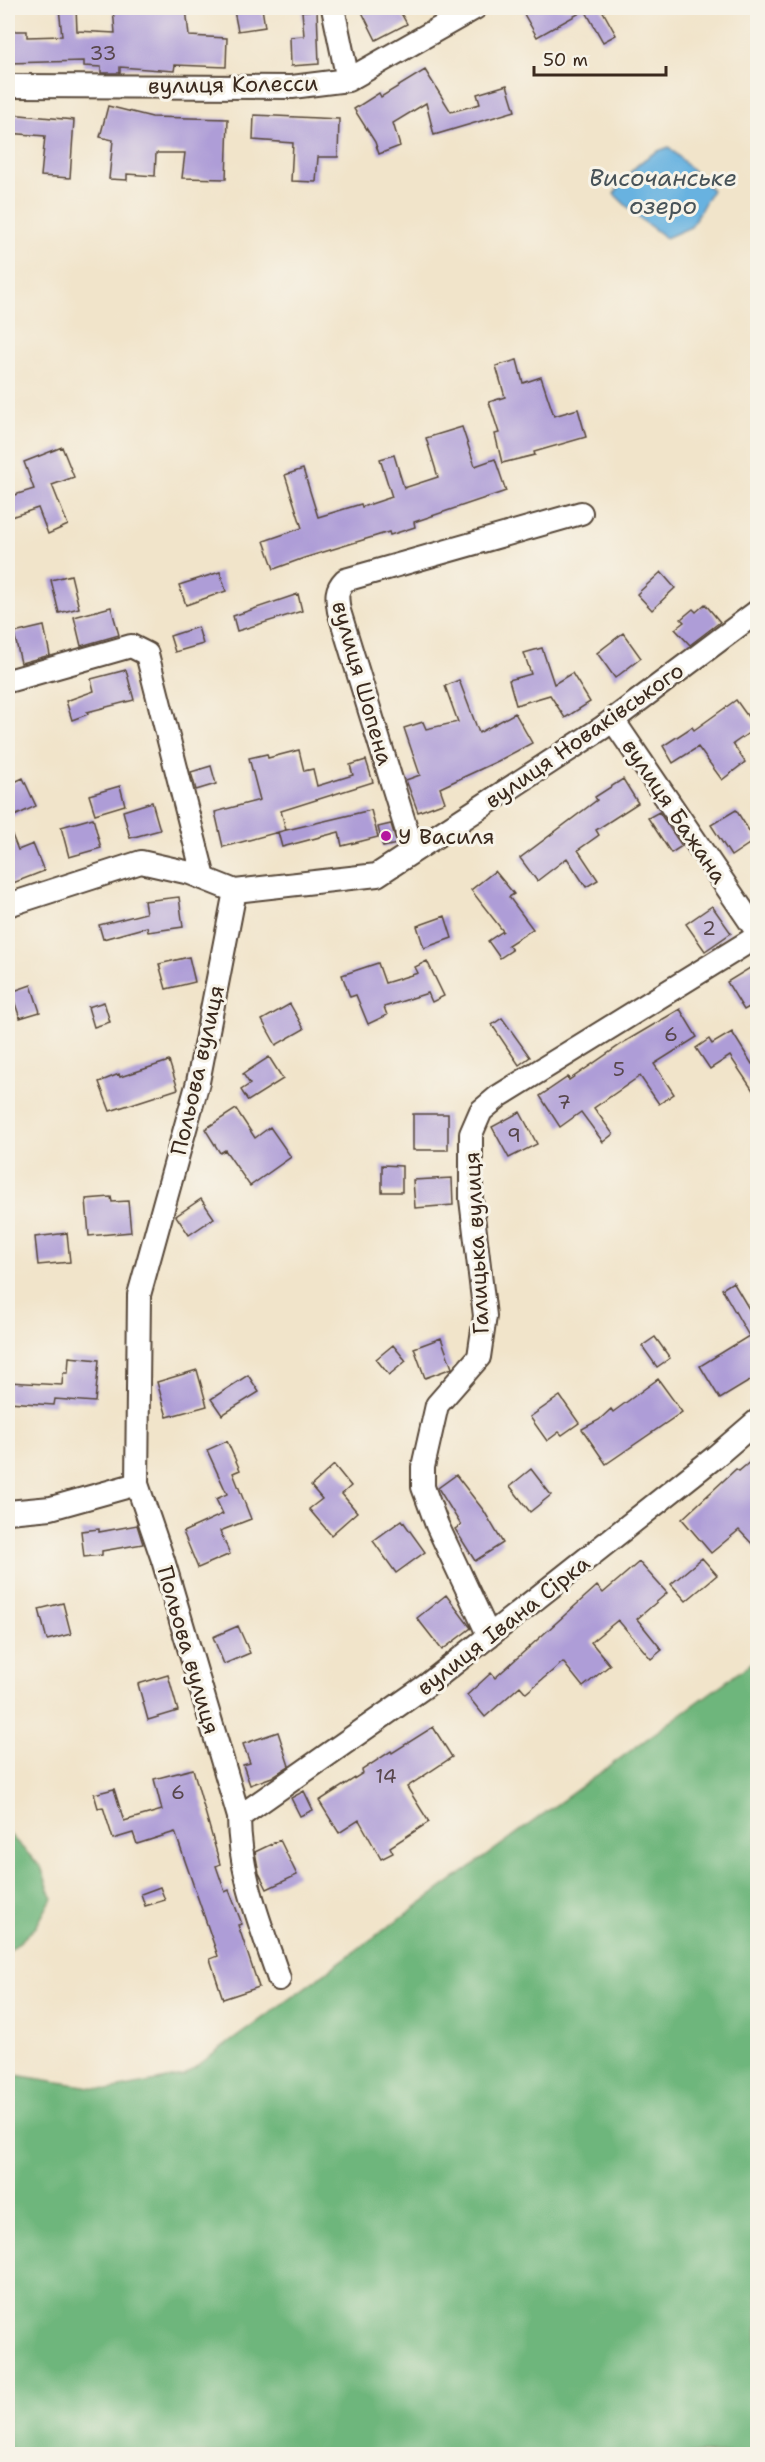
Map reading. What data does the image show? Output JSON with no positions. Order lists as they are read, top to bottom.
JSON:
{
  "streets": {
    "street": [
      "вулиця Колесси",
      "вулиця Шопена",
      "вулиця Новаківського",
      "вулиця Бажана",
      "Польова вулиця",
      "Галицька вулиця",
      "вулиця Івана Сірка"
    ]
  },
  "crossings": [
    ["вулиця Шопена", "вулиця Новаківського"],
    ["вулиця Новаківського", "вулиця Бажана"],
    ["вулиця Новаківського", "Польова вулиця"],
    ["вулиця Бажана", "Галицька вулиця"],
    ["Польова вулиця", "вулиця Івана Сірка"],
    ["Галицька вулиця", "вулиця Івана Сірка"]
  ],
  "water": ["Височанське озеро"],
  "places": ["У Василя"],
  "house_numbers": [
    "33",
    "2",
    "6",
    "5",
    "7",
    "9",
    "14",
    "6"
  ],
  "scale_bar": "50 m"
}
